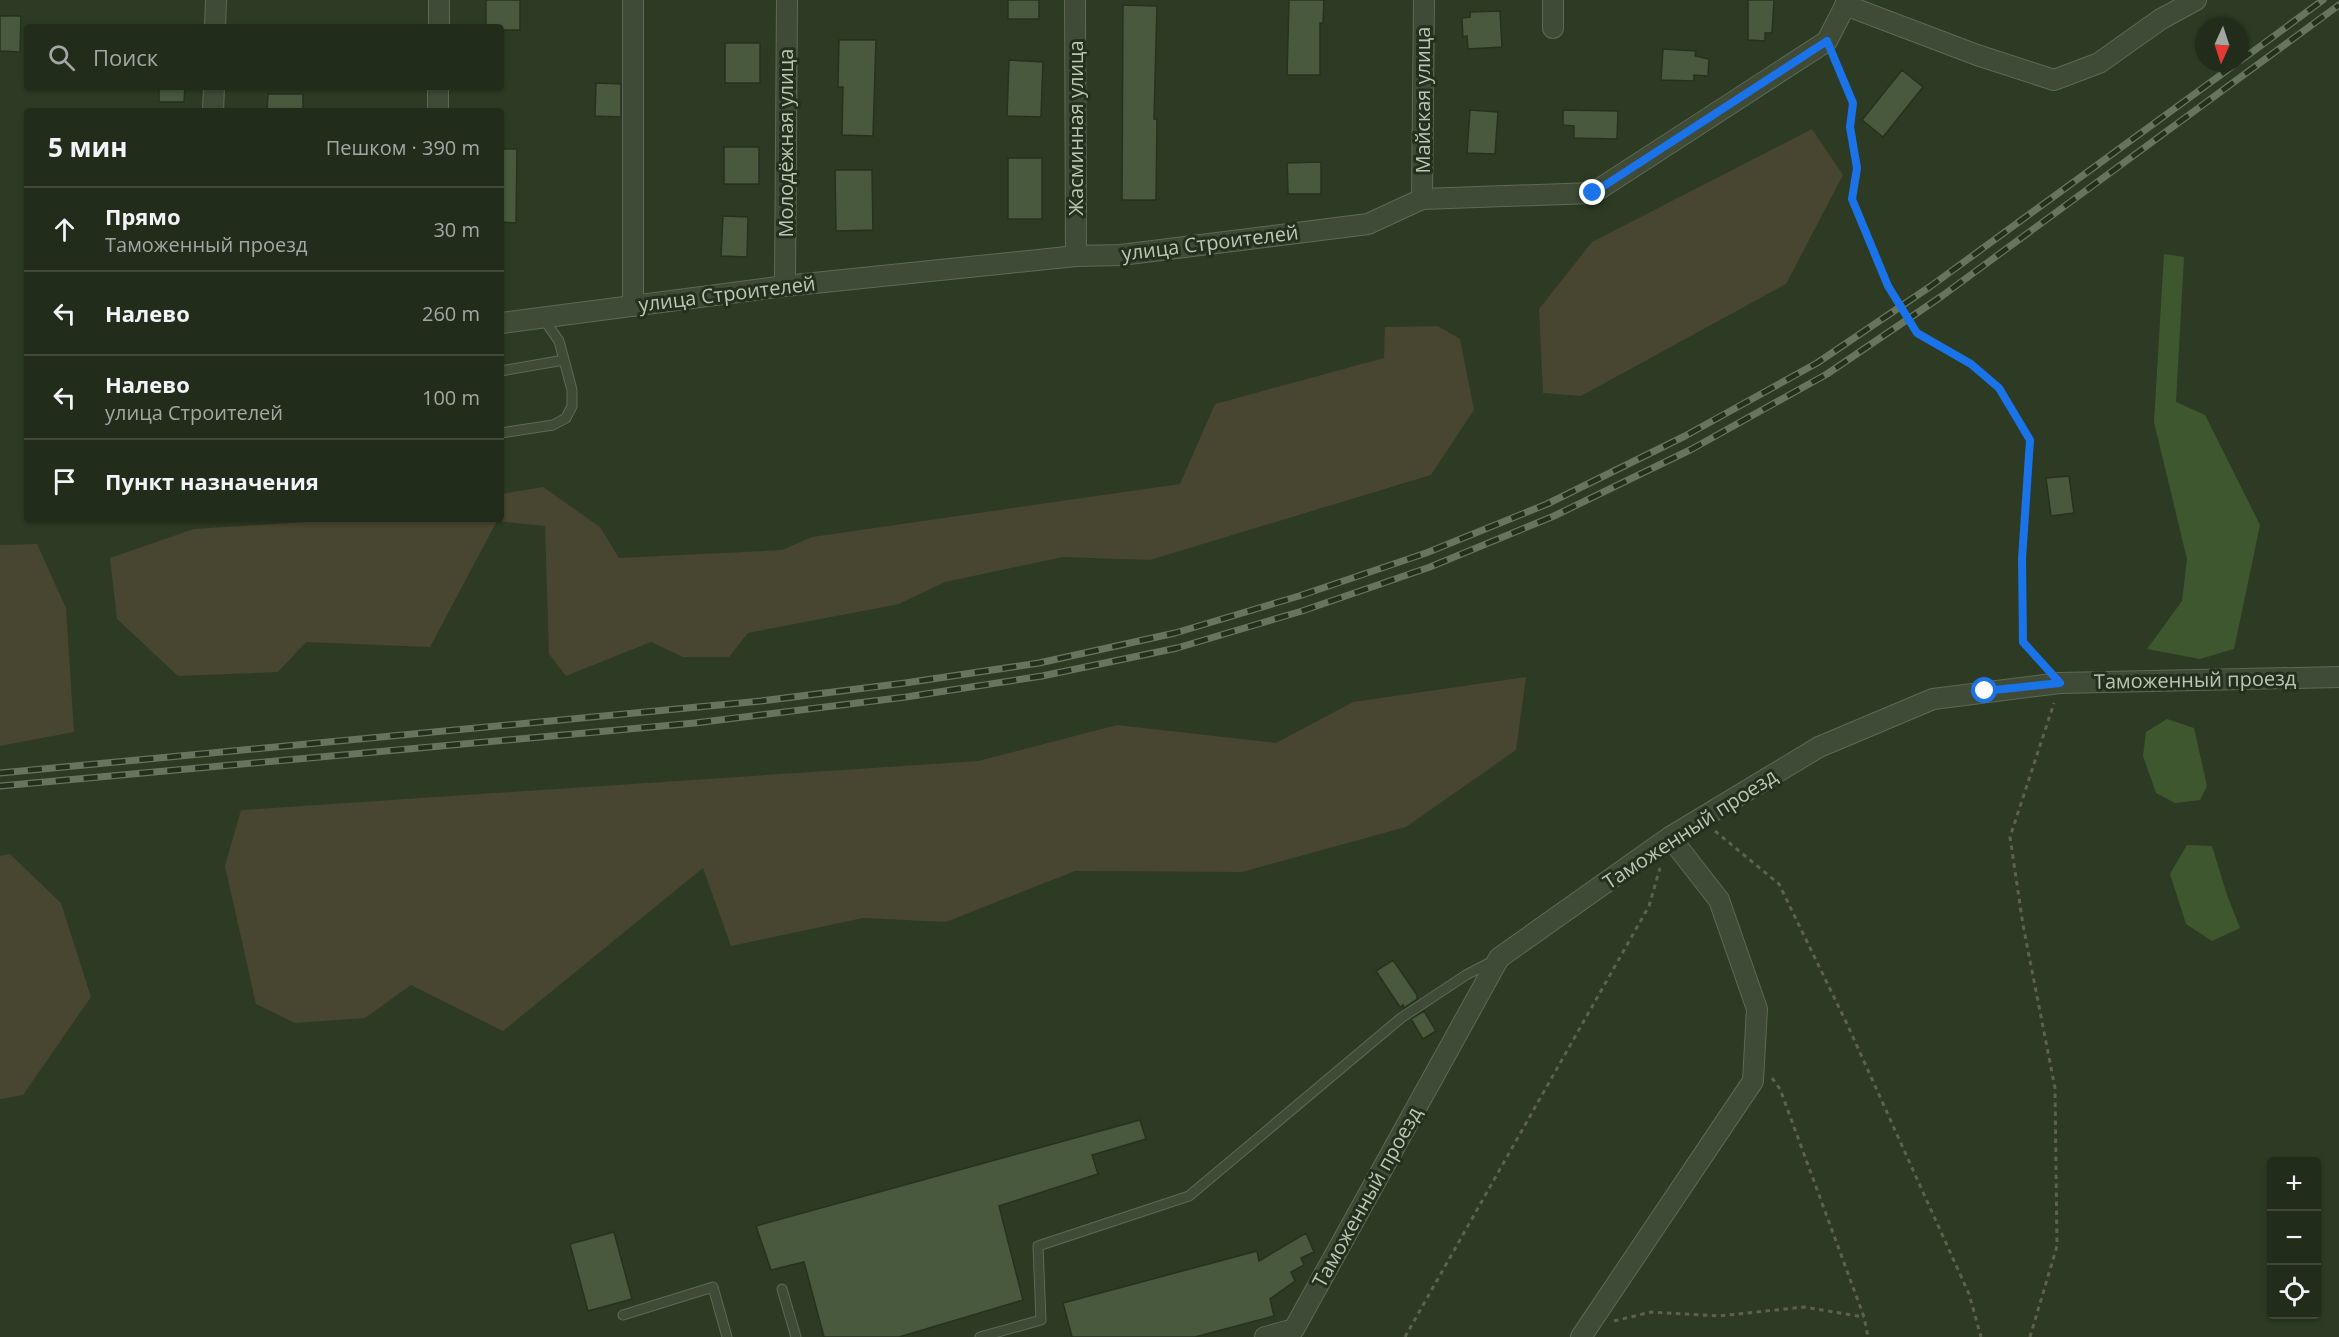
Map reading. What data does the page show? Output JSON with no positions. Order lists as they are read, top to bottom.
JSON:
{
  "streets": {
    "street": [
      "Майская улица",
      "Жасминная улица",
      "Молодёжная улица",
      "улица Строителей",
      "Таможенный проезд"
    ]
  },
  "crossings": [
    ["Майская улица", "улица Строителей"],
    ["Жасминная улица", "улица Строителей"],
    ["Молодёжная улица", "улица Строителей"]
  ],
  "north": "bottom",
  "page": {
    "search": "Поиск",
    "heading": ["5 мин", "Пешком · 390 m"],
    "list": [
      ["Прямо", "Таможенный проезд", "30 m"],
      ["Налево", "260 m"],
      ["Налево", "улица Строителей", "100 m"],
      "Пункт назначения"
    ],
    "map_buttons": ["+", "−"]
  }
}
